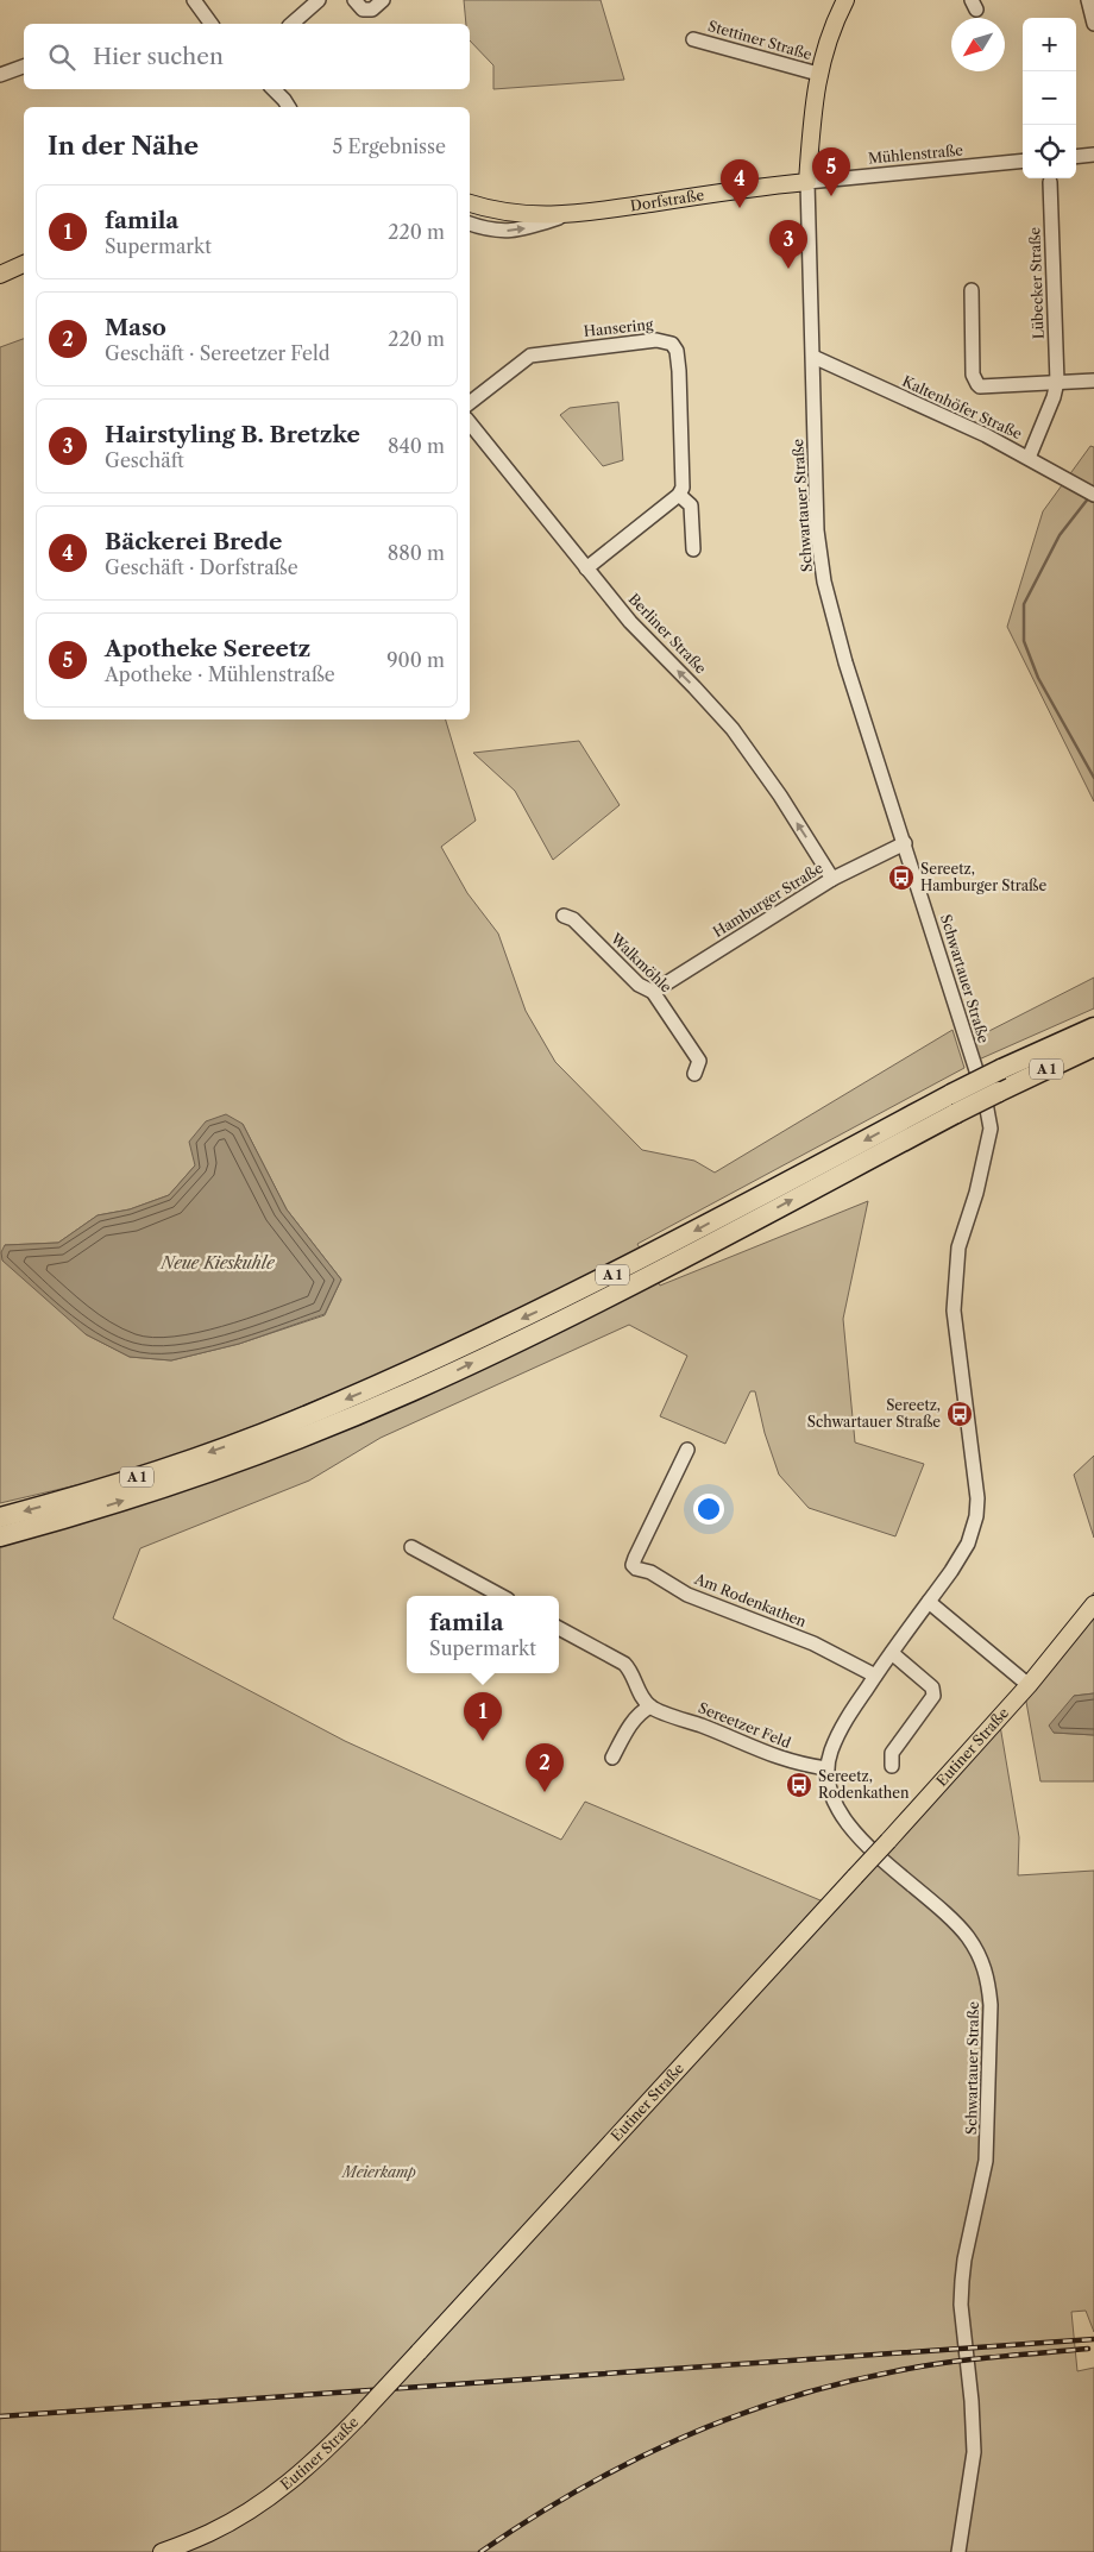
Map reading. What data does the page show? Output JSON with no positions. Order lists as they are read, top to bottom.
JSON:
{
  "streets": {
    "highway": ["A 1"],
    "main road": ["Dorfstraße", "Eutiner Straße"],
    "street": [
      "Stettiner Straße",
      "Mühlenstraße",
      "Lübecker Straße",
      "Hansering",
      "Kaltenhöfer Straße",
      "Schwartauer Straße",
      "Berliner Straße",
      "Hamburger Straße",
      "Walkmöhle",
      "Am Rodenkathen",
      "Sereetzer Feld"
    ]
  },
  "crossings": [
    ["Mühlenstraße", "Dorfstraße"],
    ["Mühlenstraße", "Schwartauer Straße"],
    ["Dorfstraße", "Schwartauer Straße"],
    ["Lübecker Straße", "Kaltenhöfer Straße"],
    ["Kaltenhöfer Straße", "Schwartauer Straße"],
    ["Schwartauer Straße", "Hamburger Straße"],
    ["Schwartauer Straße", "Am Rodenkathen"],
    ["Schwartauer Straße", "Sereetzer Feld"],
    ["Berliner Straße", "Hamburger Straße"],
    ["Hamburger Straße", "Walkmöhle"]
  ],
  "one_way": ["Berliner Straße"],
  "water": ["Neue Kieskuhle"],
  "parks": ["Meierkamp"],
  "places": {
    "bus stop": ["Sereetz, Hamburger Straße", "Sereetz, Schwartauer Straße", "Sereetz, Rodenkathen"]
  },
  "north": "bottom left",
  "page": {
    "map_buttons": ["+", "−"],
    "search": "Hier suchen",
    "heading": ["In der Nähe", "5 Ergebnisse"],
    "pins": [
      "5",
      "4",
      "3",
      "1",
      "2"
    ],
    "list": [
      {
        "mark": "1",
        "name": "famila",
        "note": "Supermarkt",
        "value": "220 m"
      },
      {
        "mark": "2",
        "name": "Maso",
        "note": "Geschäft · Sereetzer Feld",
        "value": "220 m"
      },
      {
        "mark": "3",
        "name": "Hairstyling B. Bretzke",
        "note": "Geschäft",
        "value": "840 m"
      },
      {
        "mark": "4",
        "name": "Bäckerei Brede",
        "note": "Geschäft · Dorfstraße",
        "value": "880 m"
      },
      {
        "mark": "5",
        "name": "Apotheke Sereetz",
        "note": "Apotheke · Mühlenstraße",
        "value": "900 m"
      }
    ],
    "popup": ["famila", "Supermarkt"]
  }
}
